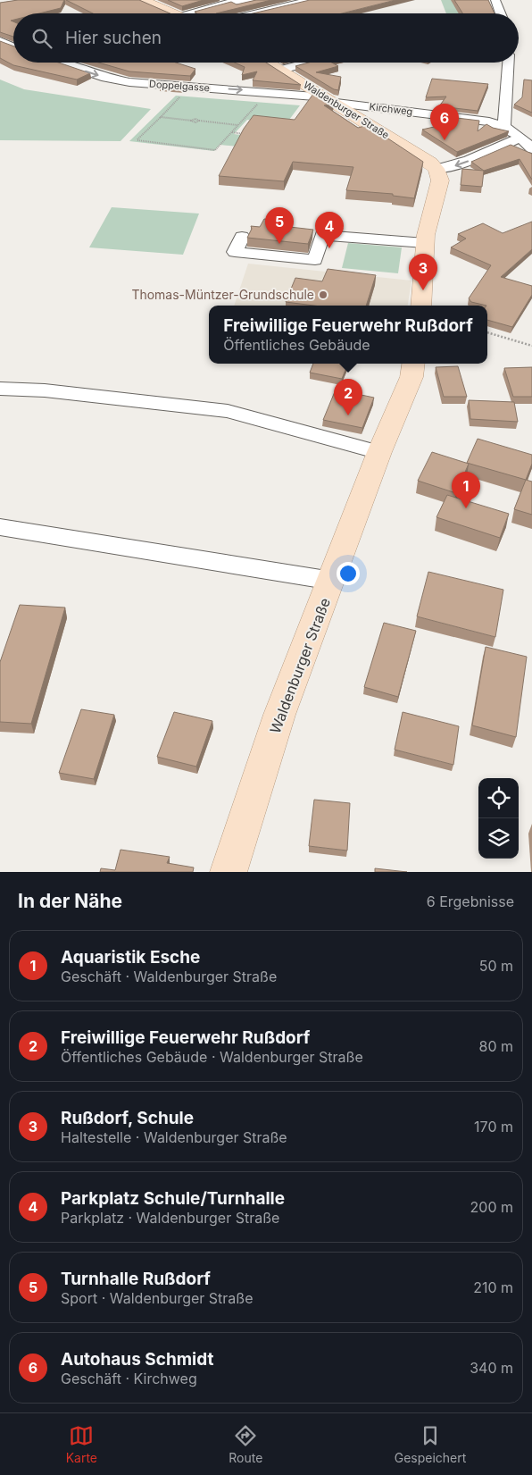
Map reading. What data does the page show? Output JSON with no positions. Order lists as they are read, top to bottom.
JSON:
{
  "streets": {
    "main road": ["Waldenburger Straße"],
    "street": ["Doppelgasse", "Kirchweg"]
  },
  "crossings": [
    ["Doppelgasse", "Kirchweg"],
    ["Doppelgasse", "Waldenburger Straße"],
    ["Kirchweg", "Waldenburger Straße"]
  ],
  "places": ["Thomas-Müntzer-Grundschule"],
  "page": {
    "search": "Hier suchen",
    "pins": [
      "6",
      "5",
      "4",
      "3",
      "2",
      "1"
    ],
    "popup": ["Freiwillige Feuerwehr Rußdorf", "Öffentliches Gebäude"],
    "heading": ["In der Nähe", "6 Ergebnisse"],
    "list": [
      {
        "mark": "1",
        "name": "Aquaristik Esche",
        "note": "Geschäft · Waldenburger Straße",
        "value": "50 m"
      },
      {
        "mark": "2",
        "name": "Freiwillige Feuerwehr Rußdorf",
        "note": "Öffentliches Gebäude · Waldenburger Straße",
        "value": "80 m"
      },
      {
        "mark": "3",
        "name": "Rußdorf, Schule",
        "note": "Haltestelle · Waldenburger Straße",
        "value": "170 m"
      },
      {
        "mark": "4",
        "name": "Parkplatz Schule/Turnhalle",
        "note": "Parkplatz · Waldenburger Straße",
        "value": "200 m"
      },
      {
        "mark": "5",
        "name": "Turnhalle Rußdorf",
        "note": "Sport · Waldenburger Straße",
        "value": "210 m"
      },
      {
        "mark": "6",
        "name": "Autohaus Schmidt",
        "note": "Geschäft · Kirchweg",
        "value": "340 m"
      }
    ],
    "nav": ["Karte", "Route", "Gespeichert"]
  }
}
